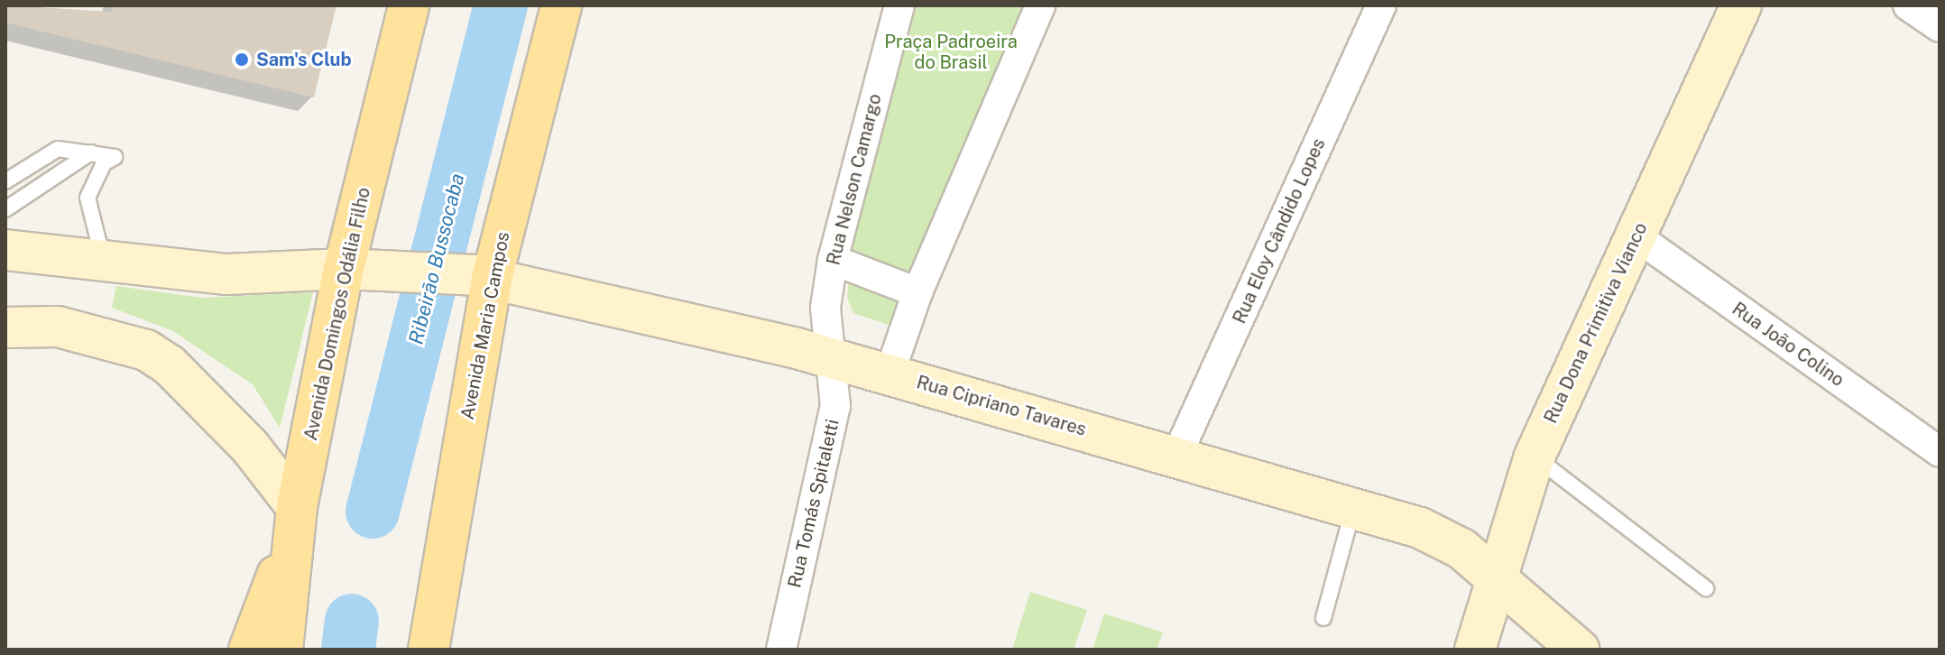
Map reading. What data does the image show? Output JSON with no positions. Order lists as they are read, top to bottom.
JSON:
{
  "streets": {
    "main road": [
      "Avenida Domingos Odália Filho",
      "Rua Dona Primitiva Vianco",
      "Avenida Maria Campos",
      "Rua Cipriano Tavares"
    ],
    "street": [
      "Rua Nelson Camargo",
      "Rua Eloy Cândido Lopes",
      "Rua João Colino",
      "Rua Tomás Spitaletti"
    ]
  },
  "crossings": [
    ["Rua Nelson Camargo", "Rua Cipriano Tavares"],
    ["Rua Nelson Camargo", "Rua Tomás Spitaletti"],
    ["Rua Eloy Cândido Lopes", "Rua Cipriano Tavares"],
    ["Avenida Domingos Odália Filho", "Rua Cipriano Tavares"],
    ["Rua Dona Primitiva Vianco", "Rua João Colino"],
    ["Rua Dona Primitiva Vianco", "Rua Cipriano Tavares"],
    ["Avenida Maria Campos", "Rua Cipriano Tavares"],
    ["Rua Cipriano Tavares", "Rua Tomás Spitaletti"]
  ],
  "water": ["Ribeirão Bussocaba"],
  "parks": ["Praça Padroeira do Brasil"],
  "places": ["Sam's Club"]
}
